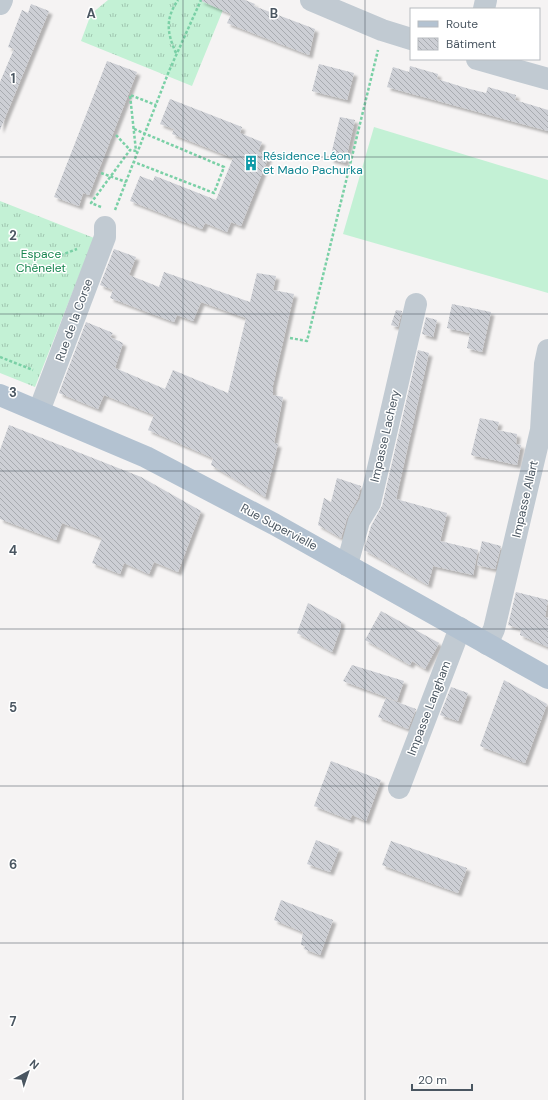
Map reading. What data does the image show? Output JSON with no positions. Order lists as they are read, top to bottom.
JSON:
{
  "streets": {
    "main road": ["Rue Supervielle"],
    "street": [
      "Rue de la Corse",
      "Impasse Lachery",
      "Impasse Allart",
      "Impasse Langham"
    ]
  },
  "crossings": [
    ["Rue de la Corse", "Rue Supervielle"],
    ["Impasse Lachery", "Rue Supervielle"],
    ["Impasse Allart", "Rue Supervielle"],
    ["Rue Supervielle", "Impasse Langham"]
  ],
  "parks": ["Espace Chênelet"],
  "places": {
    "building": ["Résidence Léon et Mado Pachurka"]
  },
  "legend": ["Route", "Bâtiment"],
  "scale_bar": "20 m",
  "north": "top right",
  "grid": {
    "columns": ["A", "B"],
    "rows": [
      "1",
      "2",
      "3",
      "4",
      "5",
      "6",
      "7"
    ]
  }
}
